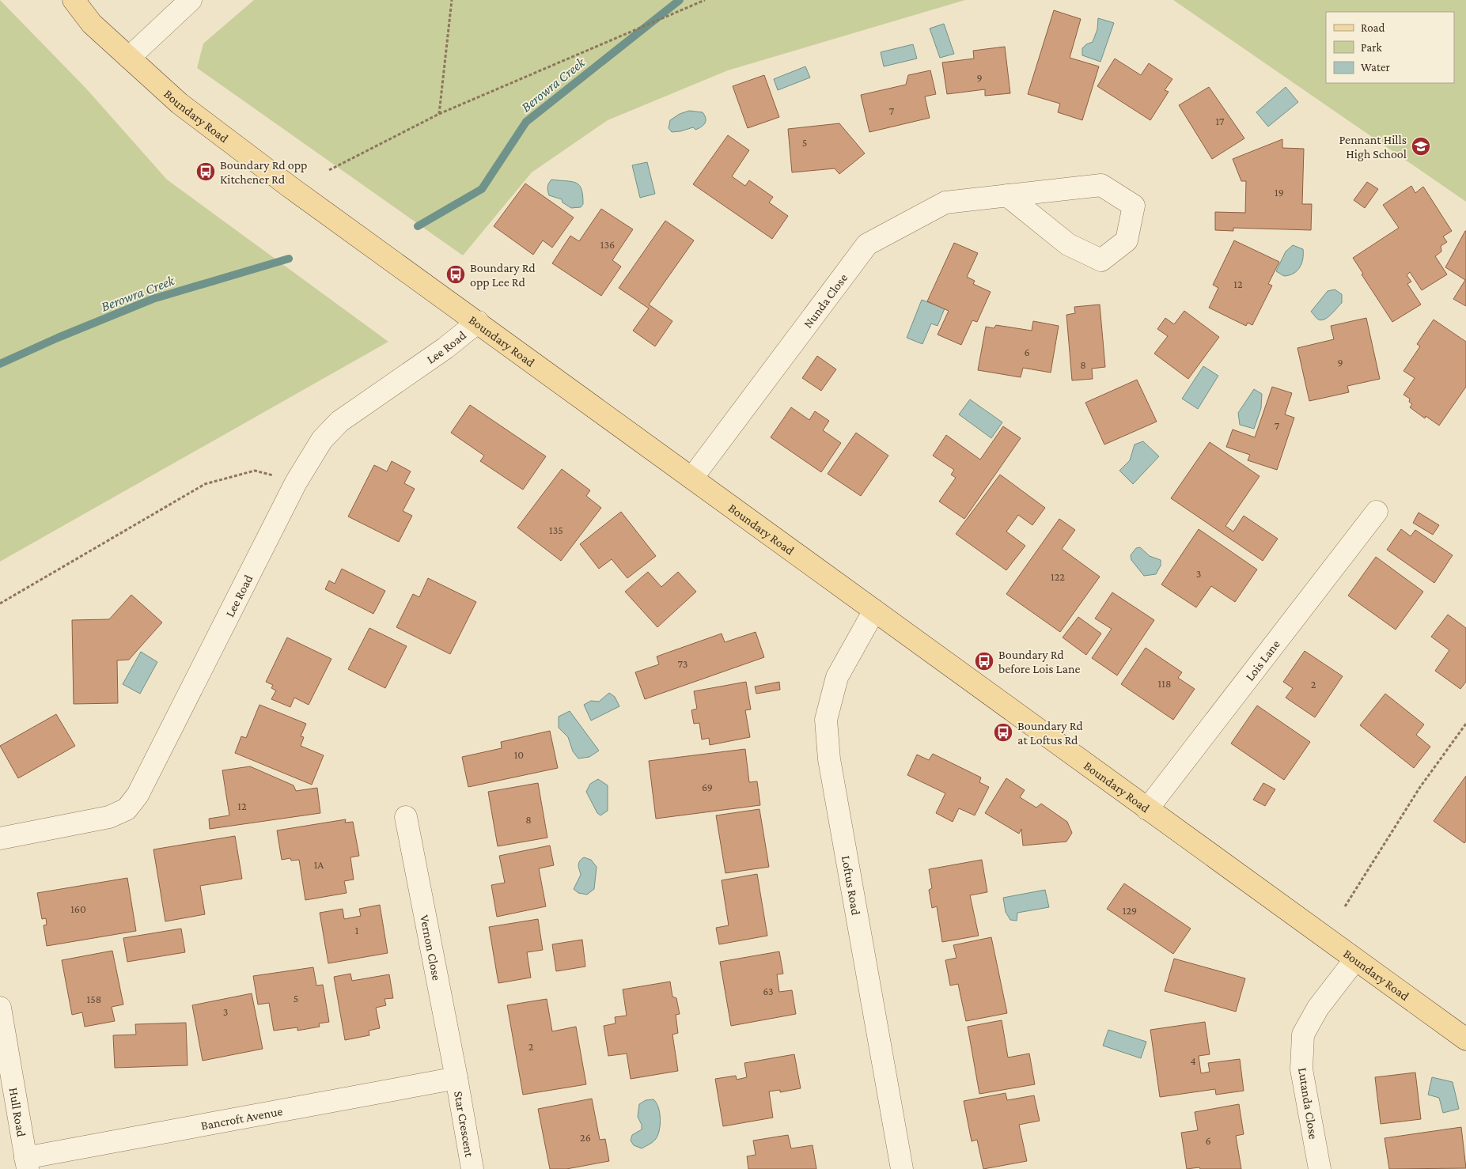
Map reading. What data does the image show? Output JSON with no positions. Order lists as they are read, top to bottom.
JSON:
{
  "streets": {
    "main road": ["Boundary Road"],
    "street": [
      "Nunda Close",
      "Lee Road",
      "Lois Lane",
      "Loftus Road",
      "Vernon Close",
      "Lutanda Close",
      "Hull Road",
      "Bancroft Avenue",
      "Star Crescent"
    ]
  },
  "crossings": [
    ["Boundary Road", "Nunda Close"],
    ["Boundary Road", "Lee Road"],
    ["Boundary Road", "Lois Lane"],
    ["Boundary Road", "Loftus Road"],
    ["Boundary Road", "Lutanda Close"],
    ["Vernon Close", "Bancroft Avenue"],
    ["Vernon Close", "Star Crescent"],
    ["Hull Road", "Bancroft Avenue"],
    ["Bancroft Avenue", "Star Crescent"]
  ],
  "water": ["Berowra Creek"],
  "places": {
    "school or university": ["Pennant Hills High School"],
    "bus stop": [
      "Boundary Rd opp Kitchener Rd",
      "Boundary Rd opp Lee Rd",
      "Boundary Rd before Lois Lane",
      "Boundary Rd at Loftus Rd"
    ]
  },
  "house_numbers": [
    "9",
    "7",
    "17",
    "5",
    "19",
    "136",
    "12",
    "6",
    "9",
    "8",
    "7",
    "135",
    "3",
    "122",
    "73",
    "118",
    "2",
    "10",
    "69",
    "12",
    "8",
    "1A",
    "160",
    "129",
    "1",
    "63",
    "5",
    "158",
    "3",
    "2",
    "4",
    "26",
    "6"
  ],
  "legend": ["Road", "Park", "Water"]
}
